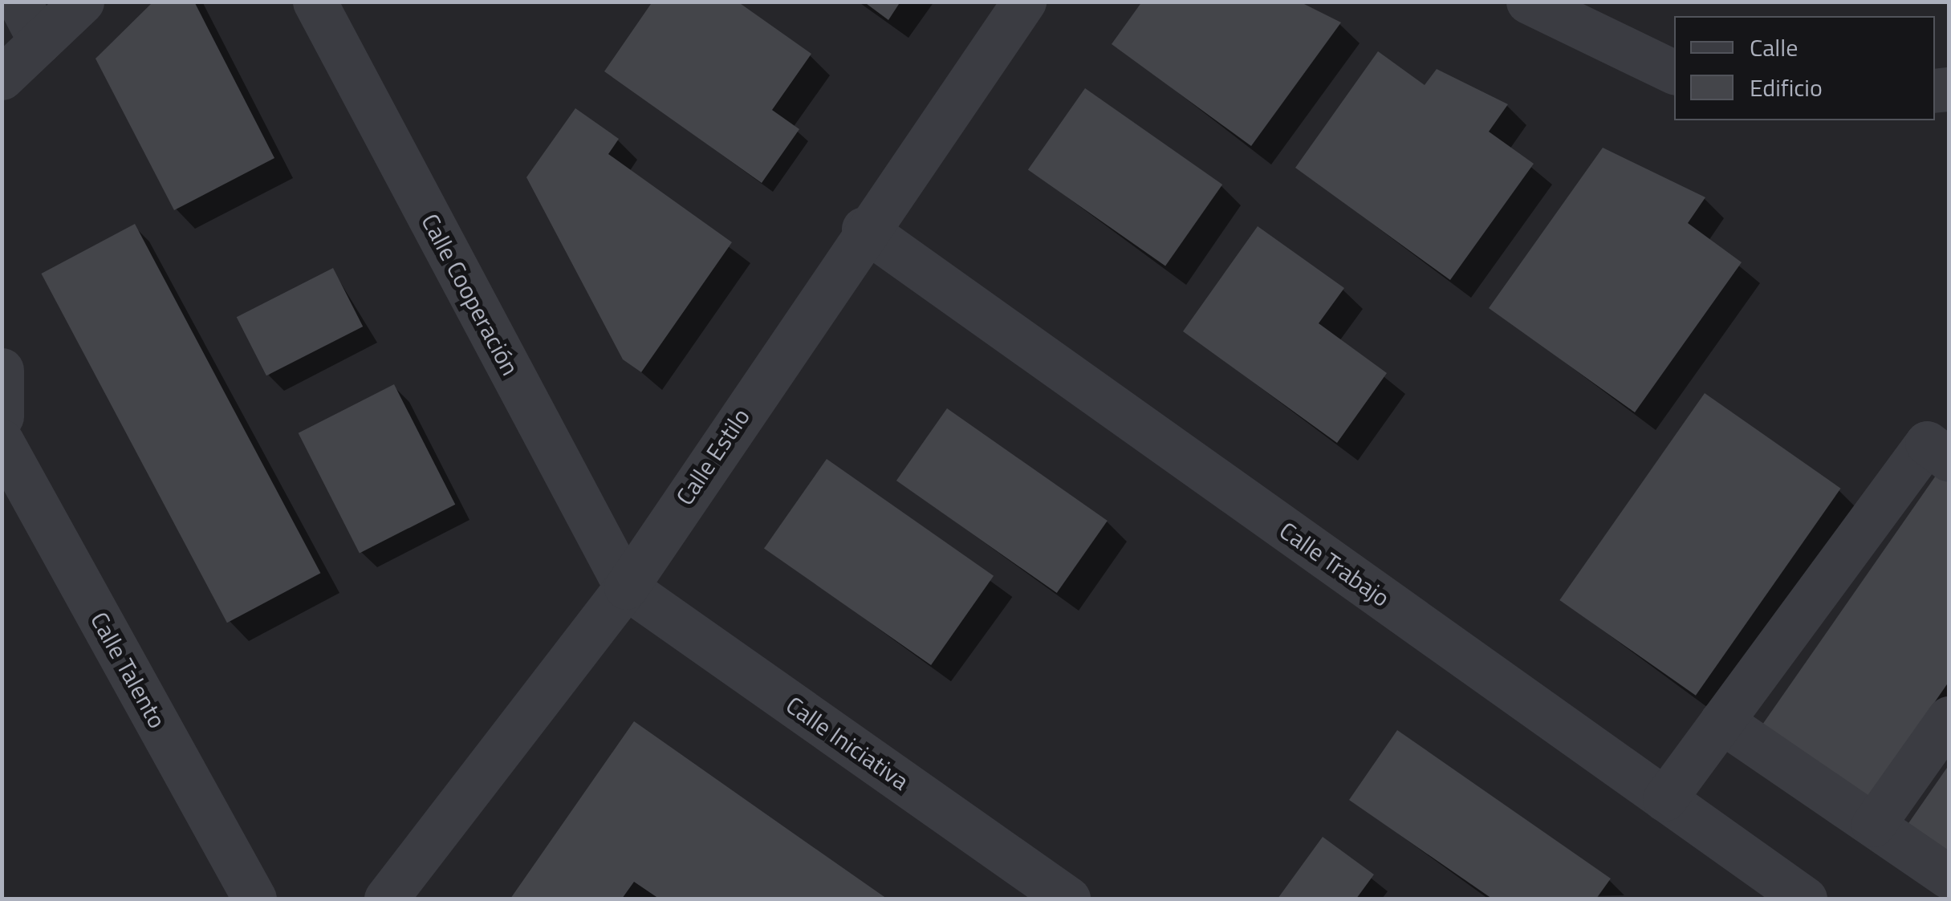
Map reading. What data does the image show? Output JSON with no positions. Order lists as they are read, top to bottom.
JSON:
{
  "streets": {
    "street": [
      "Calle Cooperación",
      "Calle Estilo",
      "Calle Trabajo",
      "Calle Talento",
      "Calle Iniciativa"
    ]
  },
  "crossings": [
    ["Calle Cooperación", "Calle Estilo"],
    ["Calle Cooperación", "Calle Iniciativa"],
    ["Calle Estilo", "Calle Trabajo"],
    ["Calle Estilo", "Calle Iniciativa"]
  ],
  "legend": ["Calle", "Edificio"]
}
